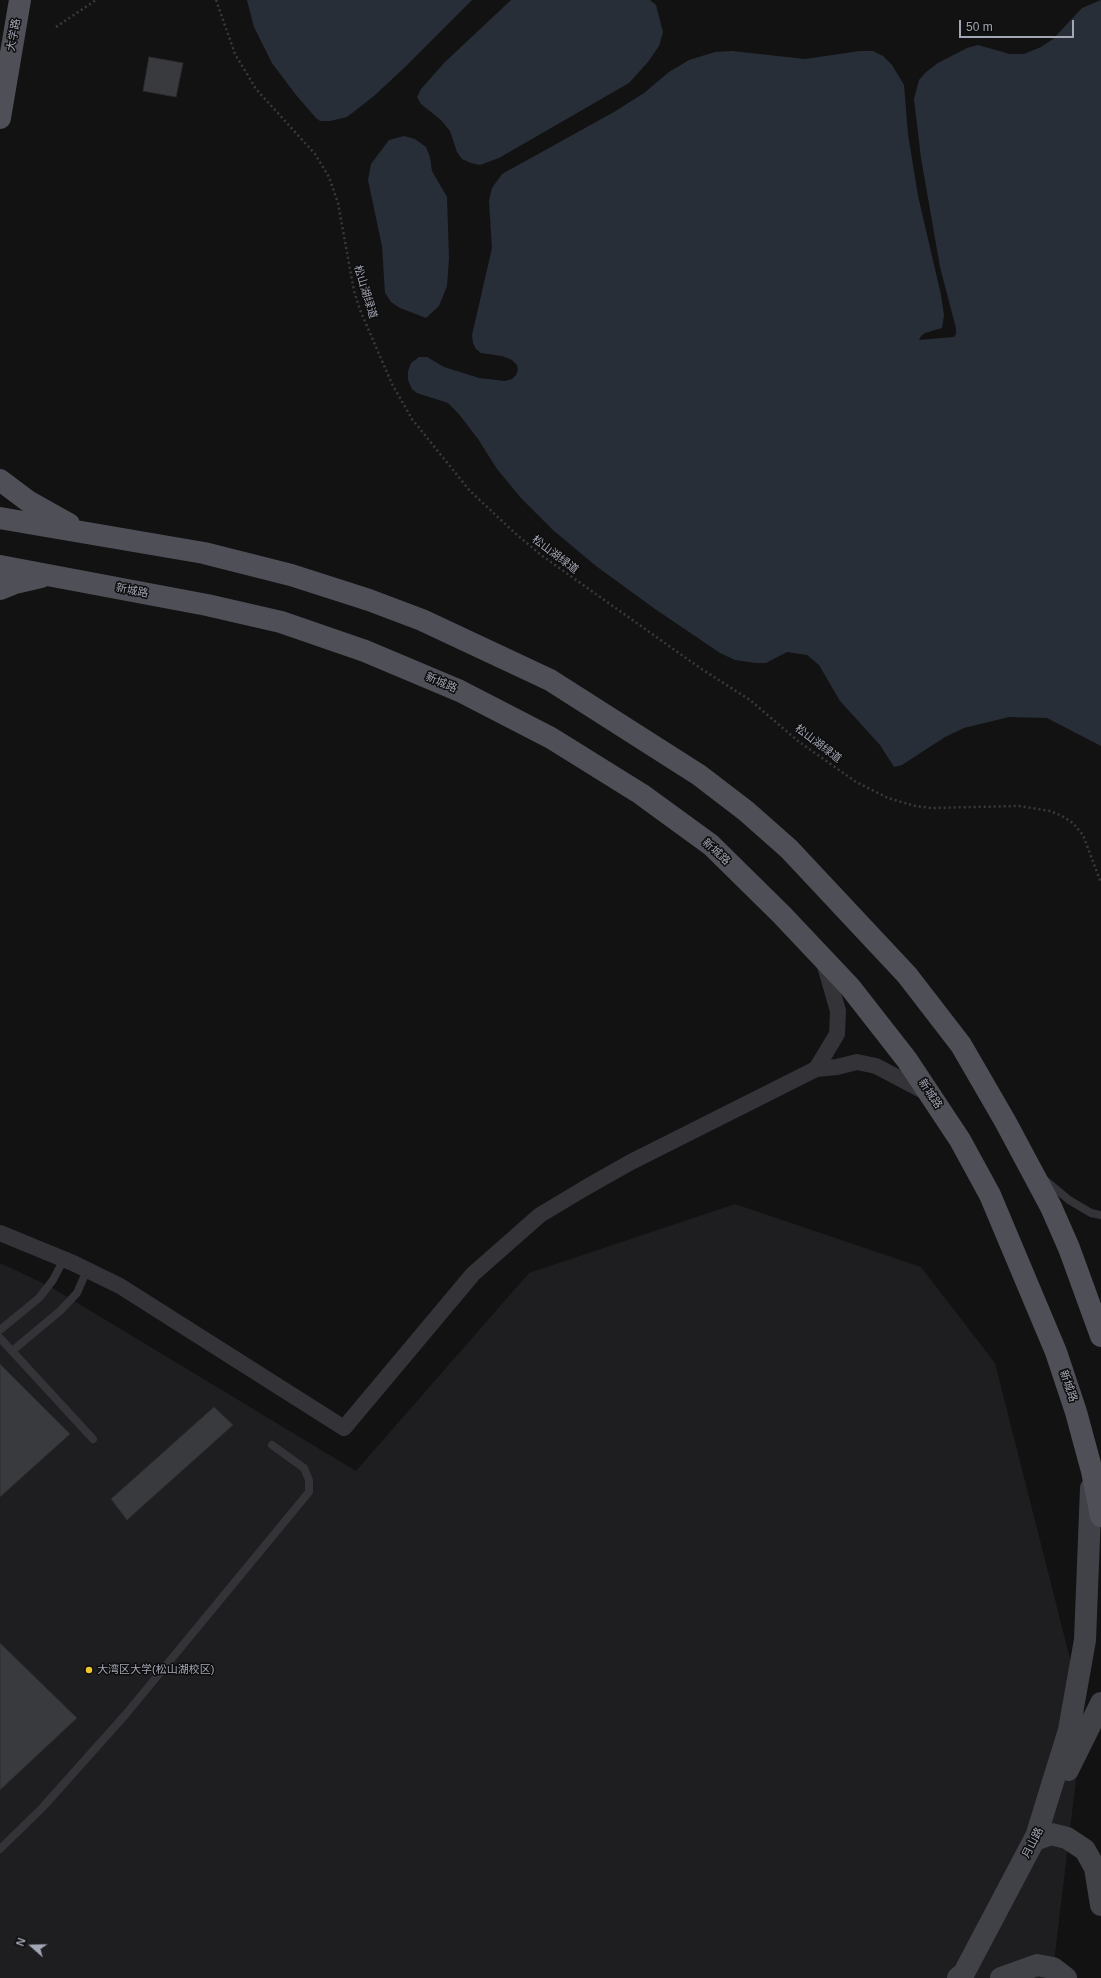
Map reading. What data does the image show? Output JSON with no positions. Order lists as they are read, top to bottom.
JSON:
{
  "streets": {
    "main road": ["大学路", "新城路"],
    "street": ["月山路"],
    "path": ["松山湖绿道"]
  },
  "places": ["大湾区大学(松山湖校区)"],
  "scale_bar": "50 m",
  "north": "left"
}
